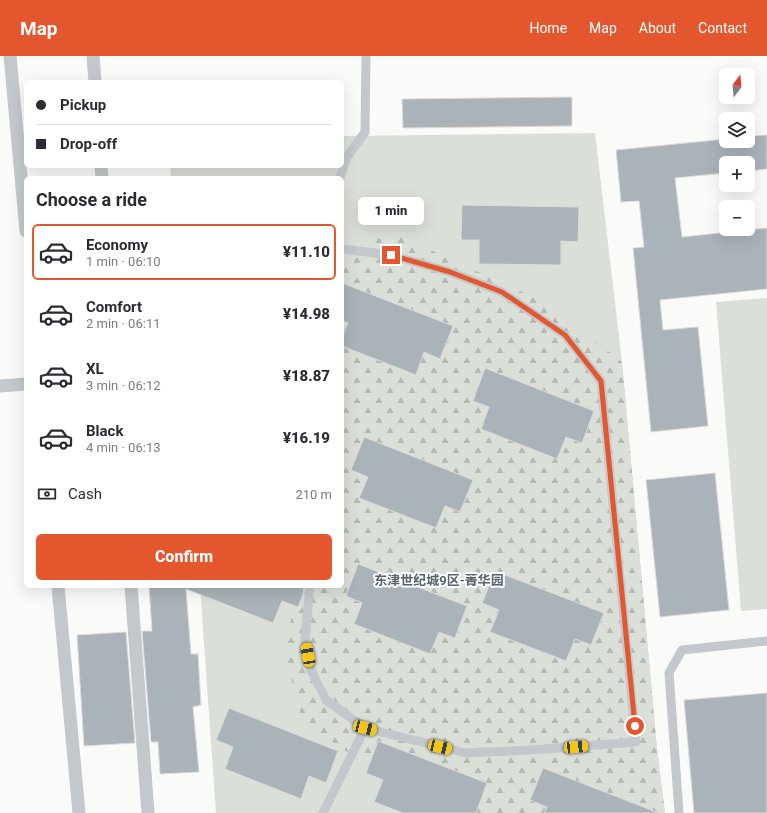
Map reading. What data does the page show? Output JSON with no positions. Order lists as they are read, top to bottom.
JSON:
{
  "districts": ["东津世纪城9区-菁华园"],
  "north": "top",
  "page": {
    "header": "Map",
    "nav": [
      "Home",
      "Map",
      "About",
      "Contact"
    ],
    "map_buttons": ["+", "−"],
    "banner": ["Pickup", "Drop-off"],
    "heading": "Choose a ride",
    "bubble": "1 min",
    "list": [
      {
        "name": "Economy",
        "note": "1 min · 06:10",
        "value": "¥11.10"
      },
      {
        "name": "Comfort",
        "note": "2 min · 06:11",
        "value": "¥14.98"
      },
      {
        "name": "XL",
        "note": "3 min · 06:12",
        "value": "¥18.87"
      },
      {
        "name": "Black",
        "note": "4 min · 06:13",
        "value": "¥16.19"
      }
    ],
    "pay": ["Cash", "210 m"],
    "buttons": "Confirm"
  }
}
